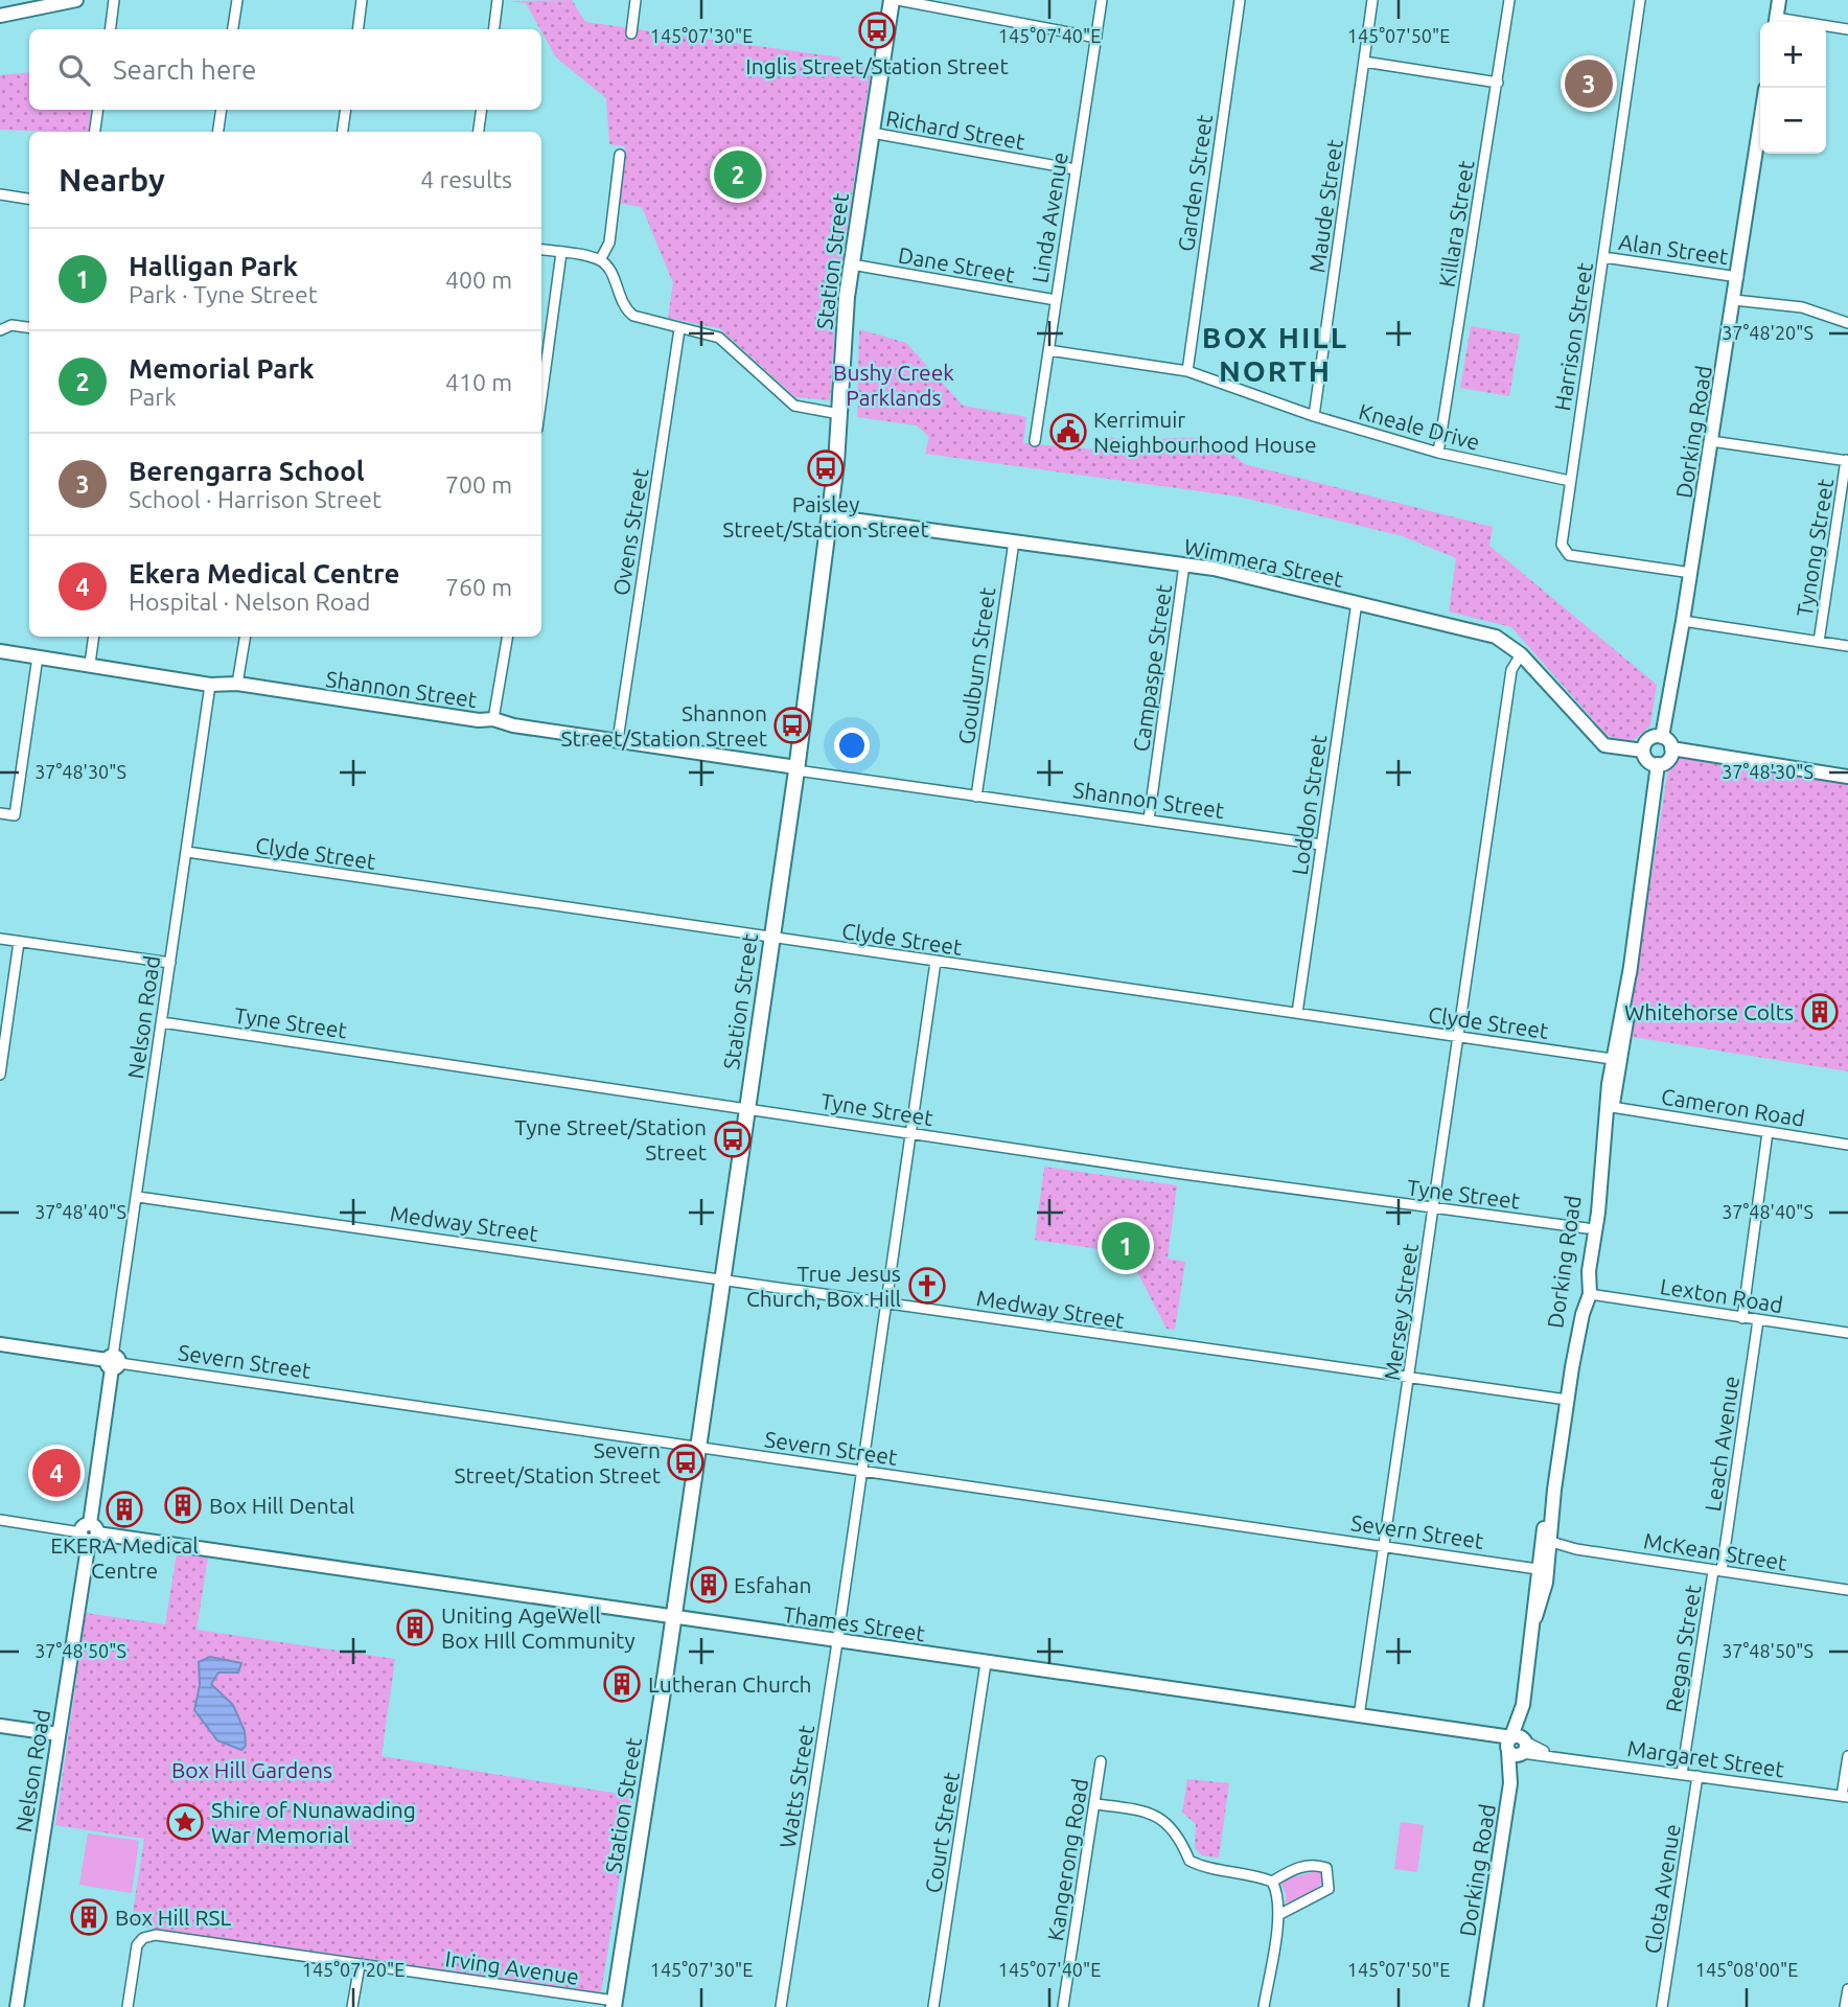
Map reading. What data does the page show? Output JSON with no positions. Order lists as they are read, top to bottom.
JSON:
{
  "streets": {
    "main road": ["Station Street"],
    "street": [
      "Richard Street",
      "Garden Street",
      "Maude Street",
      "Linda Avenue",
      "Killara Street",
      "Alan Street",
      "Dane Street",
      "Harrison Street",
      "Kneale Drive",
      "Dorking Road",
      "Ovens Street",
      "Tynong Street",
      "Wimmera Street",
      "Goulburn Street",
      "Campaspe Street",
      "Shannon Street",
      "Loddon Street",
      "Clyde Street",
      "Nelson Road",
      "Tyne Street",
      "Cameron Road",
      "Medway Street",
      "Lexton Road",
      "Mersey Street",
      "Severn Street",
      "Leach Avenue",
      "McKean Street",
      "Thames Street",
      "Regan Street",
      "Margaret Street",
      "Watts Street",
      "Court Street",
      "Kangerong Road",
      "Clota Avenue",
      "Irving Avenue"
    ]
  },
  "crossings": [
    ["Richard Street", "Linda Avenue"],
    ["Richard Street", "Station Street"],
    ["Garden Street", "Kneale Drive"],
    ["Maude Street", "Kneale Drive"],
    ["Linda Avenue", "Dane Street"],
    ["Linda Avenue", "Kneale Drive"],
    ["Killara Street", "Kneale Drive"],
    ["Alan Street", "Harrison Street"],
    ["Alan Street", "Dorking Road"],
    ["Station Street", "Dane Street"],
    ["Station Street", "Wimmera Street"],
    ["Station Street", "Shannon Street"],
    ["Station Street", "Clyde Street"],
    ["Station Street", "Tyne Street"],
    ["Station Street", "Medway Street"],
    ["Station Street", "Severn Street"],
    ["Station Street", "Thames Street"],
    ["Station Street", "Irving Avenue"],
    ["Harrison Street", "Kneale Drive"],
    ["Harrison Street", "Dorking Road"],
    ["Dorking Road", "Wimmera Street"],
    ["Dorking Road", "Clyde Street"],
    ["Dorking Road", "Tyne Street"],
    ["Dorking Road", "Cameron Road"],
    ["Dorking Road", "Medway Street"],
    ["Dorking Road", "Lexton Road"],
    ["Dorking Road", "Severn Street"],
    ["Dorking Road", "McKean Street"],
    ["Dorking Road", "Thames Street"],
    ["Dorking Road", "Margaret Street"],
    ["Ovens Street", "Shannon Street"],
    ["Wimmera Street", "Goulburn Street"],
    ["Wimmera Street", "Campaspe Street"],
    ["Wimmera Street", "Loddon Street"],
    ["Wimmera Street", "Mersey Street"],
    ["Goulburn Street", "Shannon Street"],
    ["Campaspe Street", "Shannon Street"],
    ["Shannon Street", "Loddon Street"],
    ["Shannon Street", "Nelson Road"],
    ["Loddon Street", "Clyde Street"],
    ["Clyde Street", "Nelson Road"],
    ["Clyde Street", "Mersey Street"],
    ["Clyde Street", "Watts Street"],
    ["Nelson Road", "Tyne Street"],
    ["Nelson Road", "Medway Street"],
    ["Nelson Road", "Severn Street"],
    ["Nelson Road", "Thames Street"],
    ["Tyne Street", "Mersey Street"],
    ["Tyne Street", "Watts Street"],
    ["Medway Street", "Mersey Street"],
    ["Medway Street", "Watts Street"],
    ["Lexton Road", "Leach Avenue"],
    ["Mersey Street", "Severn Street"],
    ["Mersey Street", "Thames Street"],
    ["Severn Street", "Watts Street"],
    ["Leach Avenue", "McKean Street"],
    ["Leach Avenue", "Regan Street"],
    ["McKean Street", "Regan Street"],
    ["Thames Street", "Margaret Street"],
    ["Thames Street", "Watts Street"],
    ["Thames Street", "Court Street"],
    ["Regan Street", "Margaret Street"],
    ["Margaret Street", "Clota Avenue"]
  ],
  "districts": ["BOX HILL NORTH"],
  "parks": ["Bushy Creek Parklands", "Box Hill Gardens"],
  "places": {
    "bus stop": [
      "Inglis Street/Station Street",
      "Paisley Street/Station Street",
      "Shannon Street/Station Street",
      "Tyne Street/Station Street",
      "Severn Street/Station Street"
    ],
    "public building": ["Kerrimuir Neighbourhood House"],
    "building": [
      "Whitehorse Colts",
      "Box Hill Dental",
      "EKERA Medical Centre",
      "Esfahan",
      "Uniting AgeWell Box HIll Community",
      "Lutheran Church",
      "Box Hill RSL"
    ],
    "church": ["True Jesus Church, Box Hill"],
    "place": ["Shire of Nunawading War Memorial"]
  },
  "page": {
    "map_buttons": ["+", "−"],
    "search": "Search here",
    "pins": [
      "3",
      "2",
      "1",
      "4"
    ],
    "heading": ["Nearby", "4 results"],
    "list": [
      {
        "mark": "1",
        "name": "Halligan Park",
        "note": "Park · Tyne Street",
        "value": "400 m"
      },
      {
        "mark": "2",
        "name": "Memorial Park",
        "note": "Park",
        "value": "410 m"
      },
      {
        "mark": "3",
        "name": "Berengarra School",
        "note": "School · Harrison Street",
        "value": "700 m"
      },
      {
        "mark": "4",
        "name": "Ekera Medical Centre",
        "note": "Hospital · Nelson Road",
        "value": "760 m"
      }
    ]
  },
  "coordinates": [
    "145°07'30\"E",
    "145°07'40\"E",
    "145°07'50\"E",
    "37°48'20\"S",
    "37°48'30\"S",
    "37°48'40\"S",
    "37°48'50\"S",
    "145°07'20\"E",
    "145°08'00\"E"
  ]
}
